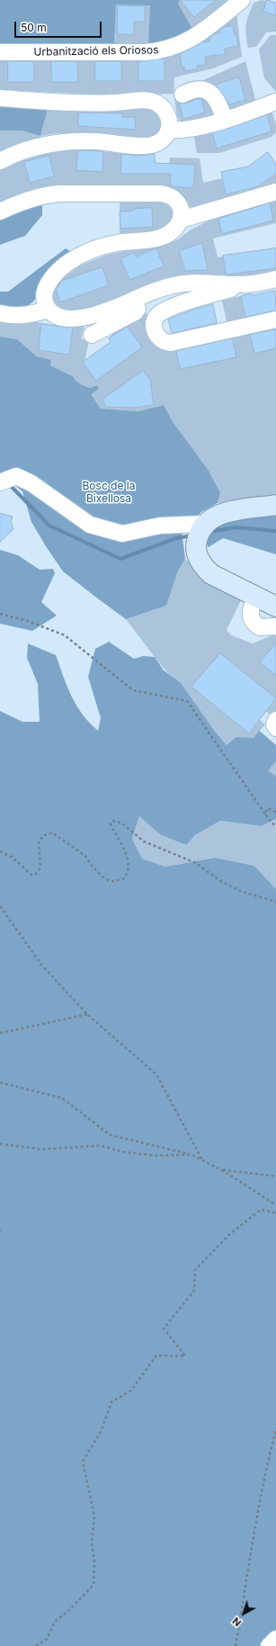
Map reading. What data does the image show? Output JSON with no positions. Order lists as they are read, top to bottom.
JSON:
{
  "streets": {
    "street": ["Urbanització els Oriosos"]
  },
  "parks": ["Bosc de la Bixellosa"],
  "scale_bar": "50 m",
  "north": "bottom left"
}
